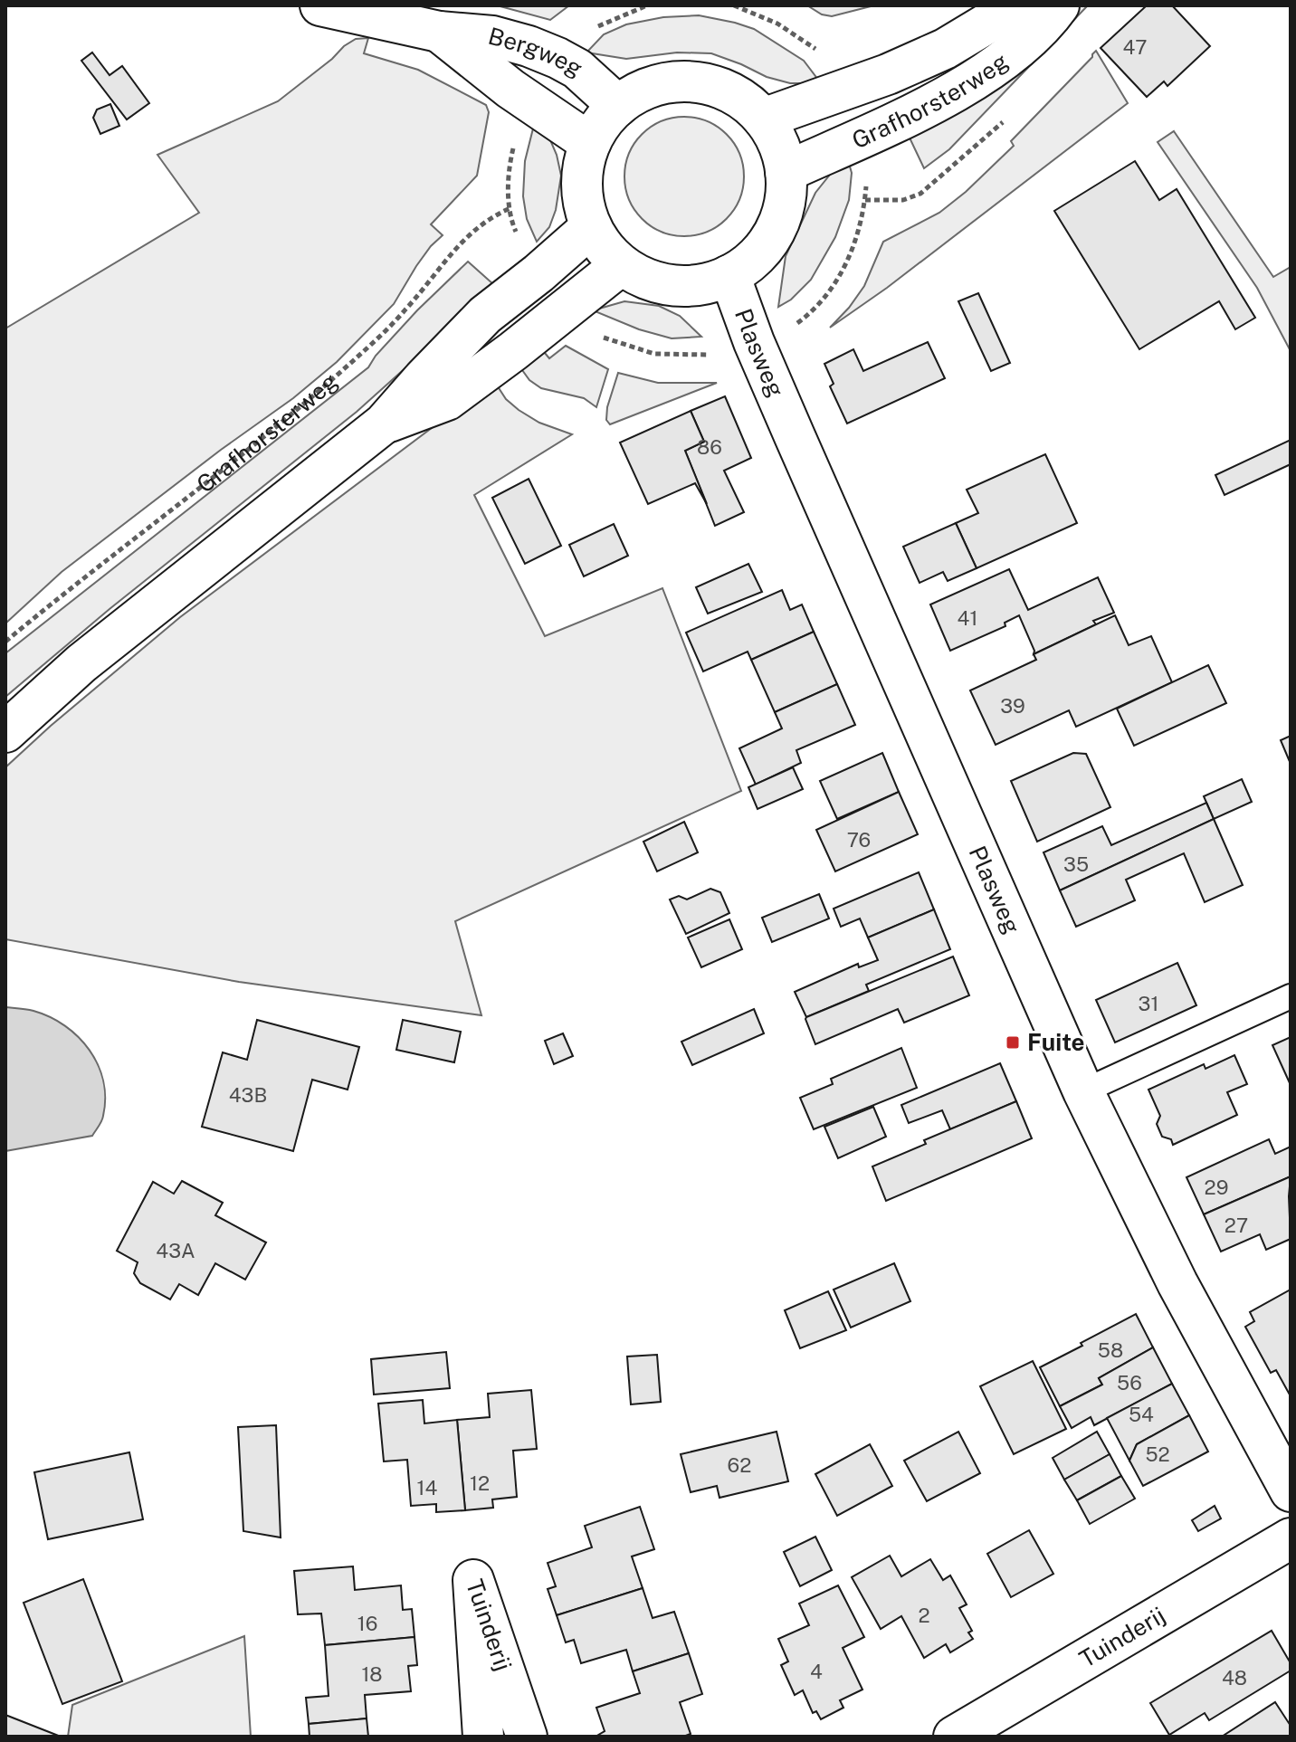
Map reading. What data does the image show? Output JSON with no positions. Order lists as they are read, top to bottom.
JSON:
{
  "streets": {
    "street": [
      "Bergweg",
      "Grafhorsterweg",
      "Plasweg",
      "Tuinderij"
    ]
  },
  "crossings": [
    ["Bergweg", "Grafhorsterweg"],
    ["Bergweg", "Plasweg"],
    ["Grafhorsterweg", "Plasweg"]
  ],
  "places": {
    "transit": ["Fuite"]
  },
  "house_numbers": [
    "47",
    "86",
    "41",
    "39",
    "76",
    "35",
    "31",
    "43B",
    "29",
    "27",
    "43A",
    "58",
    "56",
    "54",
    "52",
    "62",
    "12",
    "14",
    "2",
    "16",
    "4",
    "18",
    "48"
  ]
}
